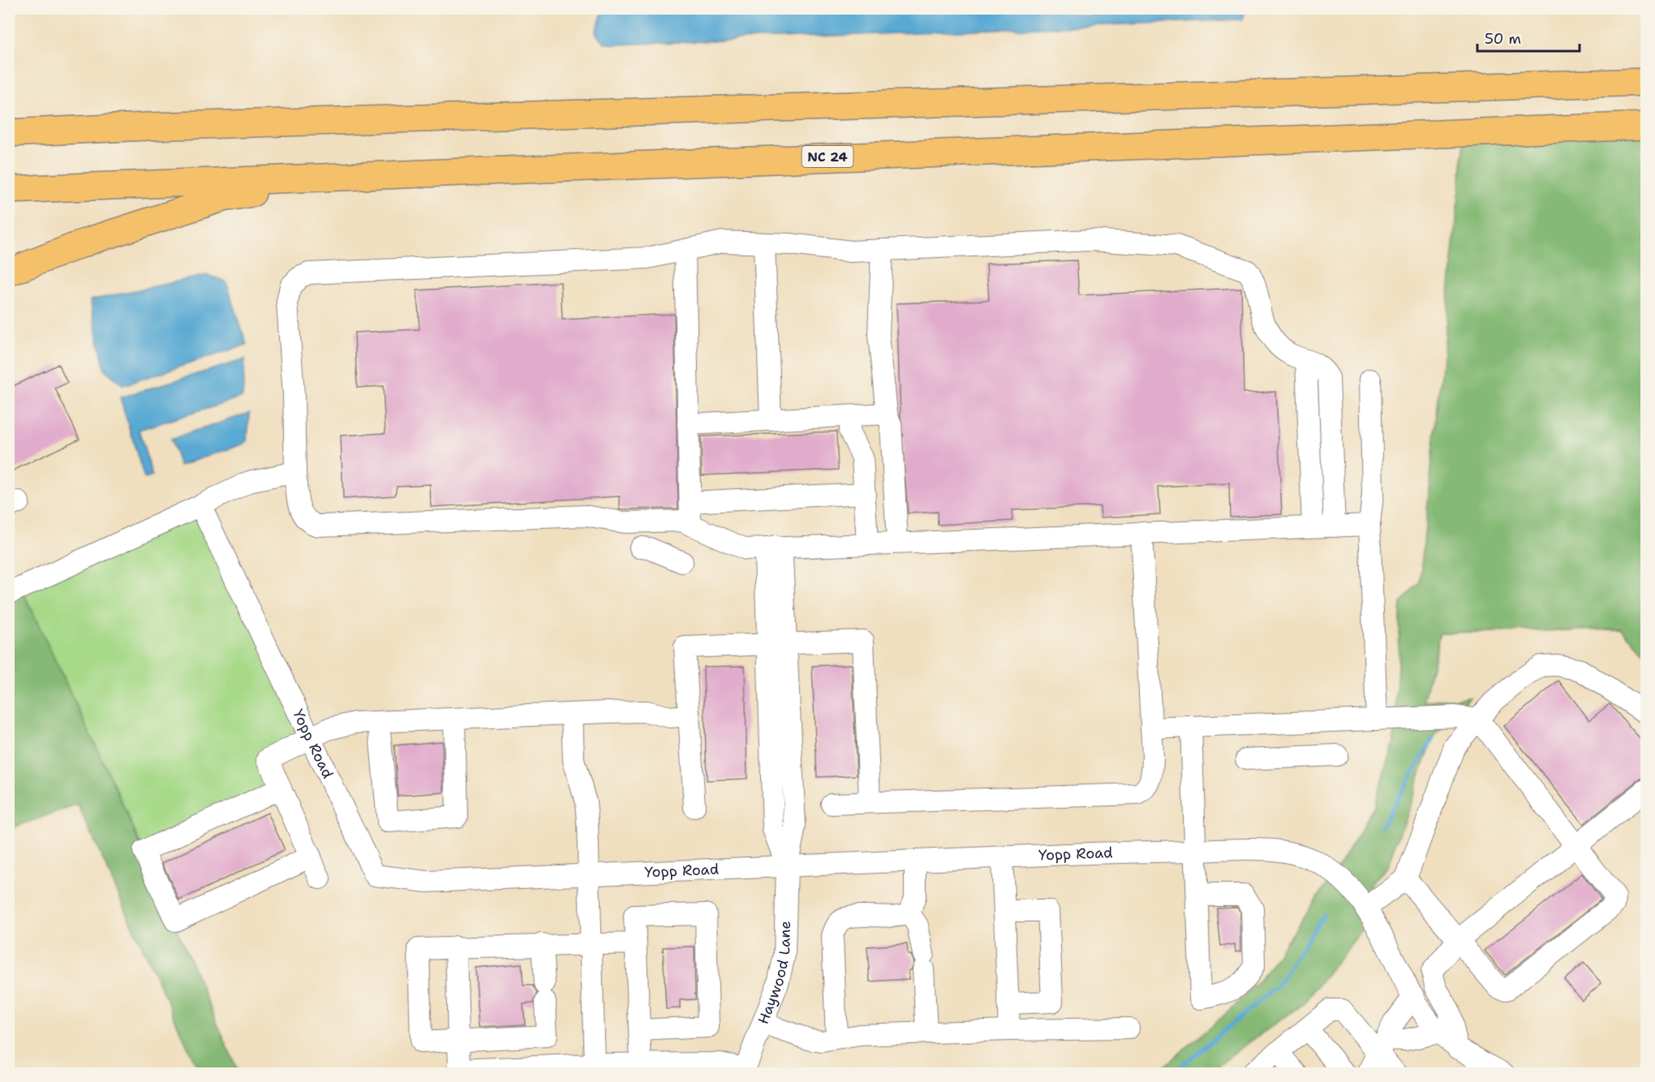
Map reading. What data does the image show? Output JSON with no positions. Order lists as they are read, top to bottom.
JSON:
{
  "streets": {
    "highway": ["NC 24"],
    "street": ["Yopp Road", "Haywood Lane"]
  },
  "crossings": [
    ["Yopp Road", "Haywood Lane"]
  ],
  "scale_bar": "50 m"
}
